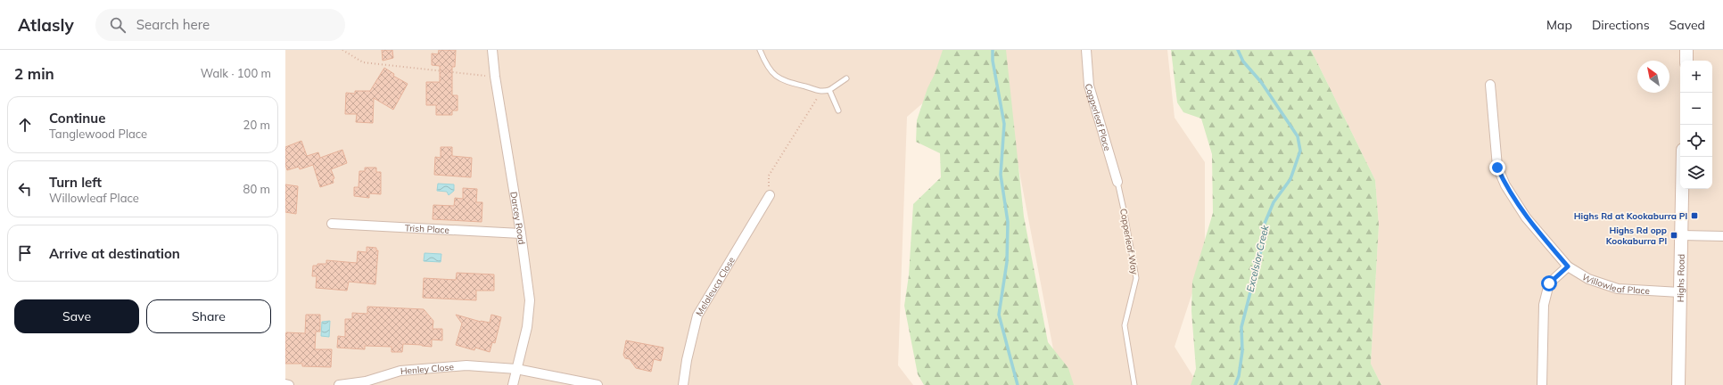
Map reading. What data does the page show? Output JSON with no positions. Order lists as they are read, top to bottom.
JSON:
{
  "streets": {
    "street": [
      "Copperleaf Place",
      "Darcey Road",
      "Trish Place",
      "Highs Road",
      "Willowleaf Place",
      "Melaleuca Close",
      "Henley Close"
    ],
    "lane": ["Copperleaf Way"]
  },
  "crossings": [
    ["Copperleaf Place", "Copperleaf Way"],
    ["Darcey Road", "Trish Place"],
    ["Darcey Road", "Henley Close"],
    ["Highs Road", "Willowleaf Place"]
  ],
  "water": ["Excelsior Creek"],
  "places": {
    "transit": ["Highs Rd at Kookaburra Pl", "Highs Rd opp Kookaburra Pl"]
  },
  "north": "top left",
  "page": {
    "header": "Atlasly",
    "search": "Search here",
    "nav": ["Map", "Directions", "Saved"],
    "heading": ["2 min", "Walk · 100 m"],
    "map_buttons": ["+", "−"],
    "list": [
      ["Continue", "Tanglewood Place", "20 m"],
      ["Turn left", "Willowleaf Place", "80 m"],
      "Arrive at destination"
    ],
    "buttons": ["Save", "Share"]
  }
}
